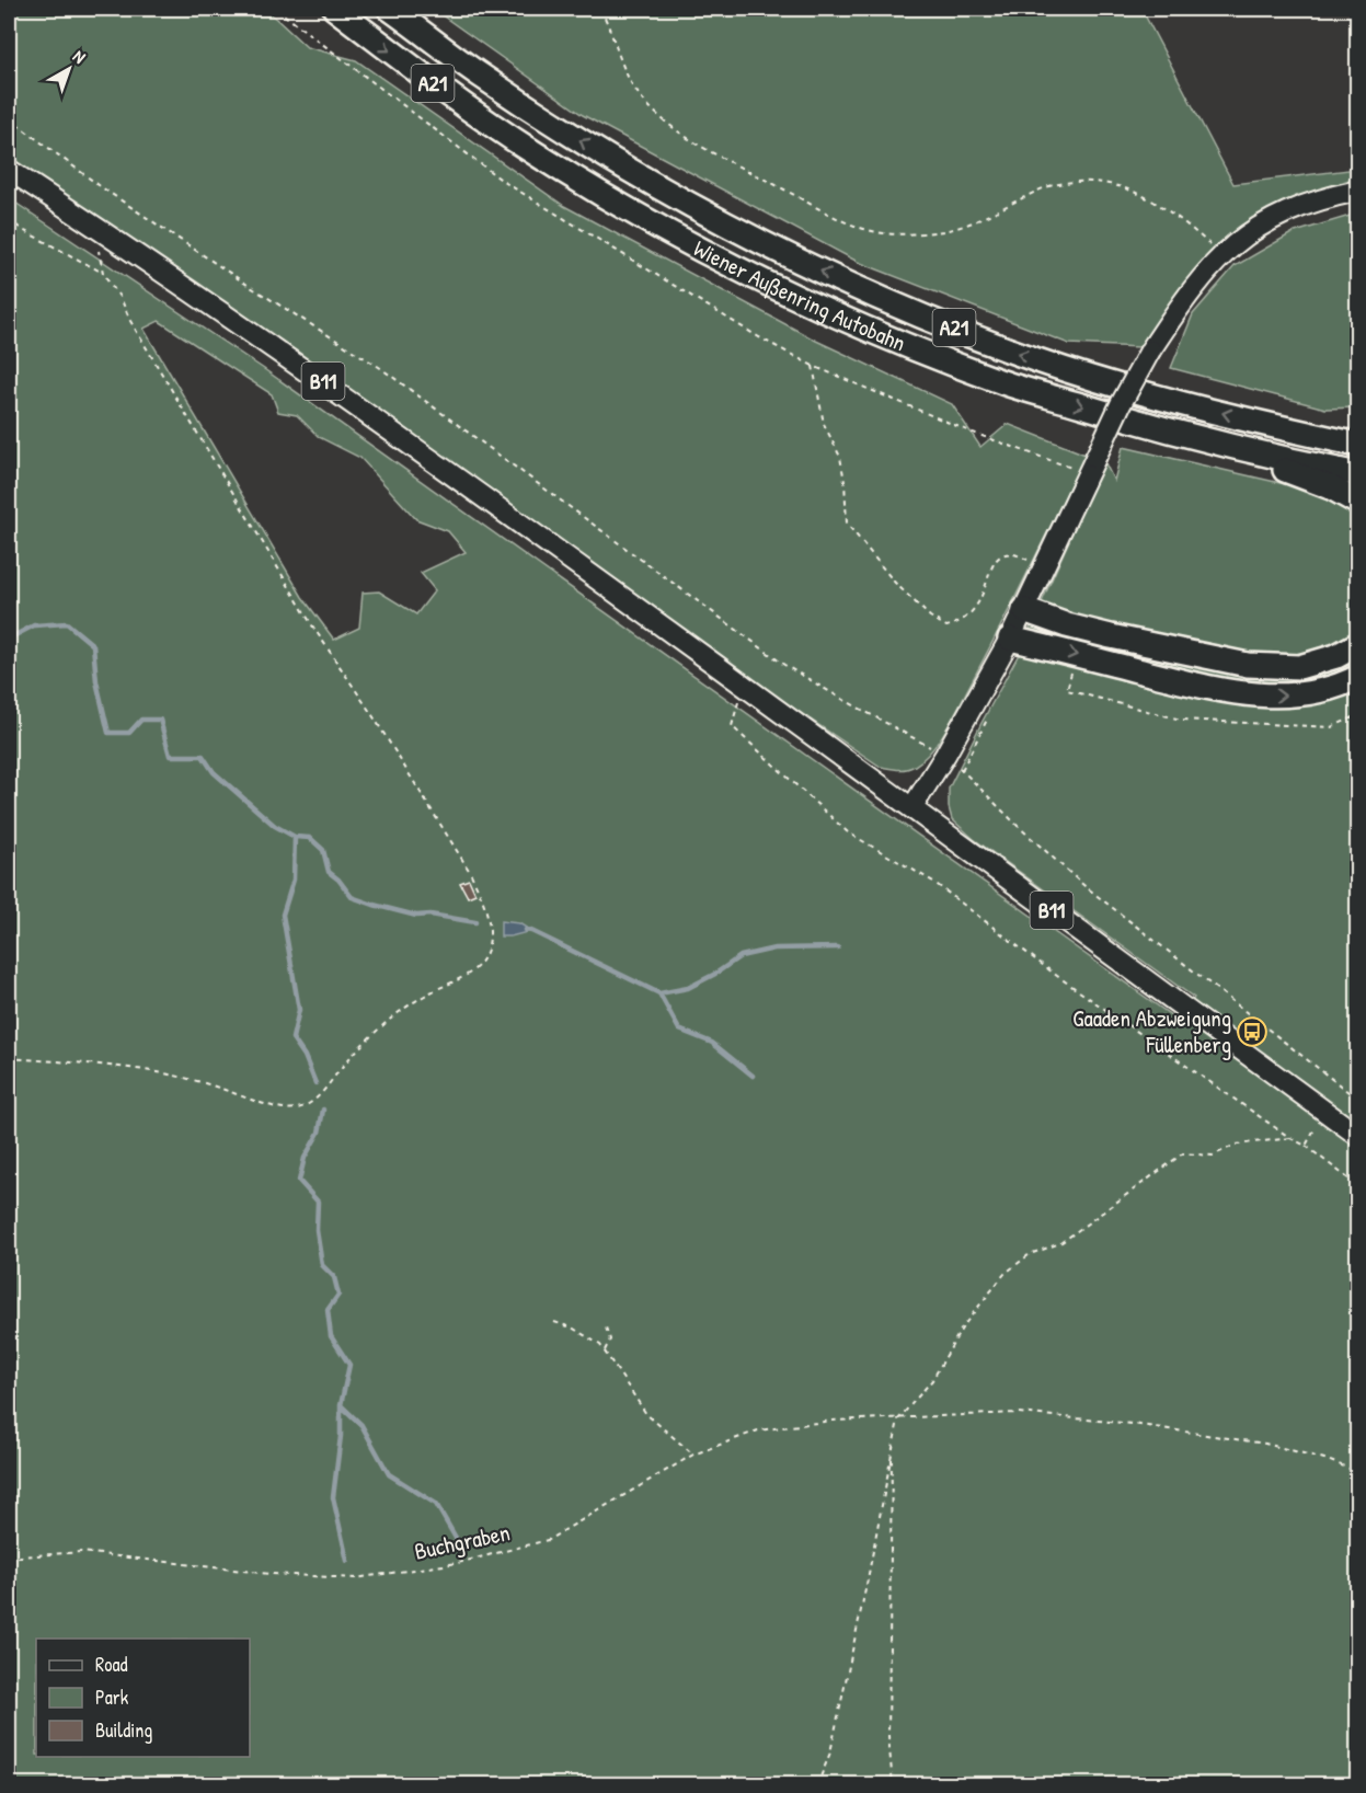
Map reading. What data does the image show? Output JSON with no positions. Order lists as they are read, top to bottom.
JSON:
{
  "streets": {
    "highway": ["A21", "Wiener Außenring Autobahn"],
    "main road": ["B11"],
    "path": ["Buchgraben"]
  },
  "places": {
    "bus stop": ["Gaaden Abzweigung Füllenberg"]
  },
  "legend": ["Road", "Park", "Building"],
  "north": "top right"
}
